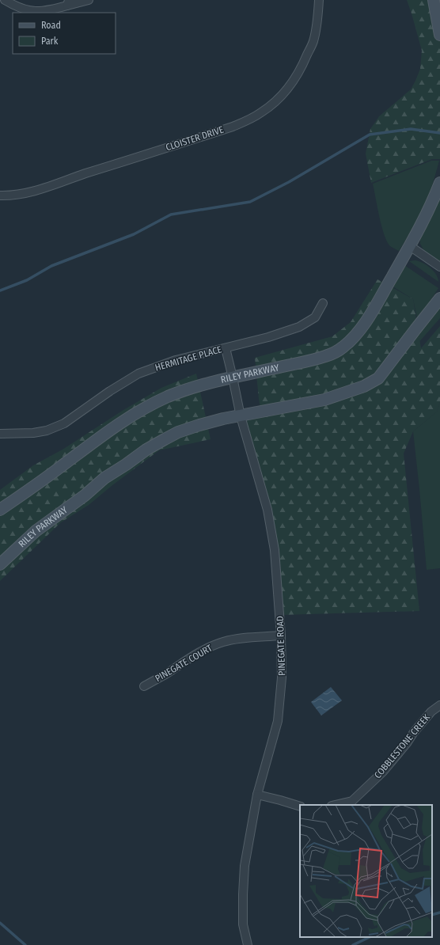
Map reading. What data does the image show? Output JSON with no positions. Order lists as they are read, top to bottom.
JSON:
{
  "streets": {
    "street": [
      "CLOISTER DRIVE",
      "HERMITAGE PLACE",
      "RILEY PARKWAY",
      "PINEGATE ROAD",
      "PINEGATE COURT",
      "COBBLESTONE CREEK"
    ]
  },
  "crossings": [
    ["HERMITAGE PLACE", "PINEGATE ROAD"],
    ["RILEY PARKWAY", "PINEGATE ROAD"],
    ["PINEGATE ROAD", "PINEGATE COURT"]
  ],
  "legend": ["Road", "Park"]
}
